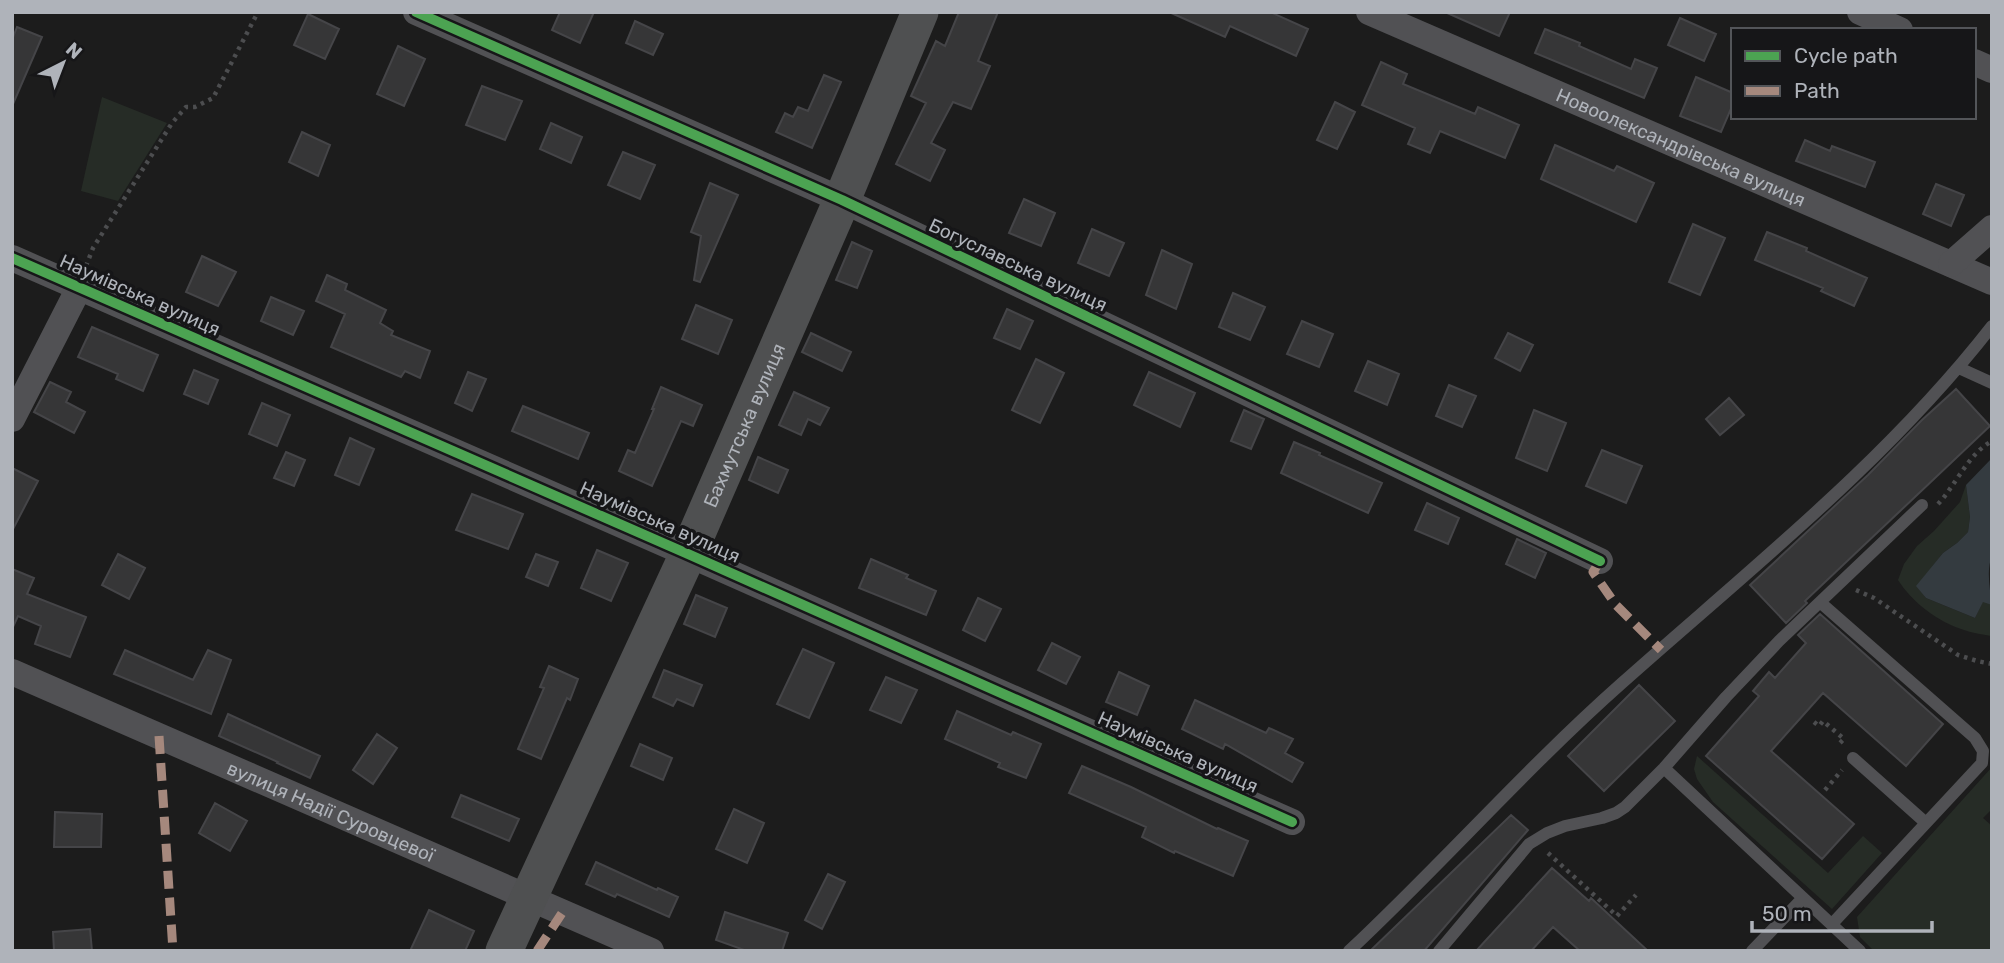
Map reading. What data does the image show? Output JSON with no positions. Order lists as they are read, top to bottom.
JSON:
{
  "streets": {
    "street": [
      "Новоолександрівська вулиця",
      "Богуславська вулиця",
      "Наумівська вулиця",
      "Бахмутська вулиця",
      "вулиця Надії Суровцевої"
    ]
  },
  "crossings": [
    ["Богуславська вулиця", "Бахмутська вулиця"],
    ["Наумівська вулиця", "Бахмутська вулиця"],
    ["Бахмутська вулиця", "вулиця Надії Суровцевої"]
  ],
  "legend": ["Cycle path", "Path"],
  "scale_bar": "50 m",
  "north": "top right"
}
